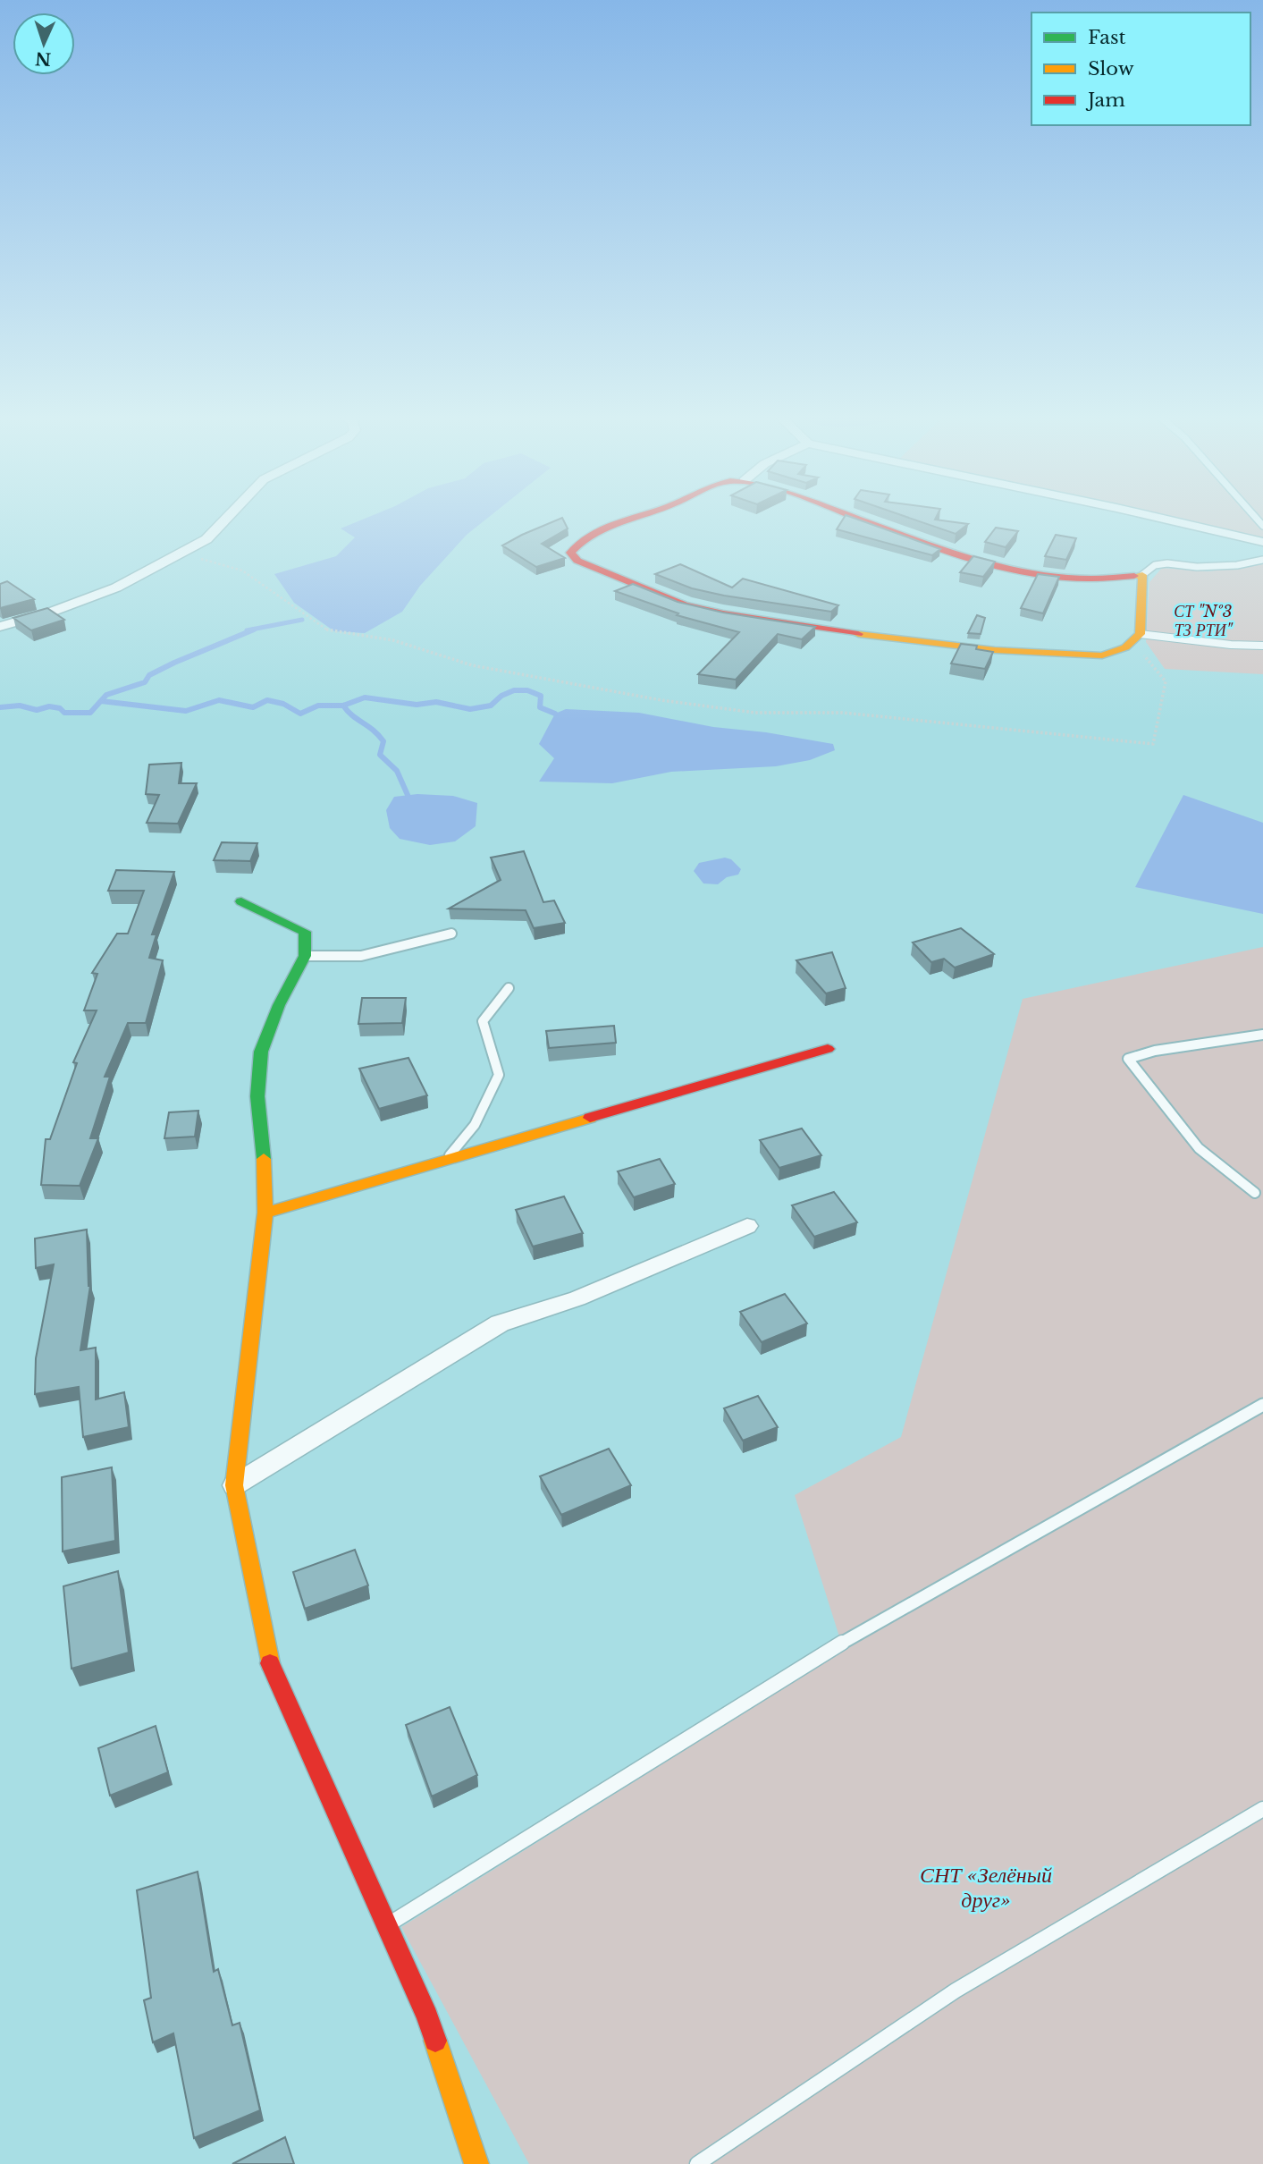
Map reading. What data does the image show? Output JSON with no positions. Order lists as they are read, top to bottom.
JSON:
{
  "parks": ["СТ \"№3 ТЗ РТИ\"", "СНТ «Зелёный друг»"],
  "legend": ["Fast", "Slow", "Jam"],
  "north": "bottom"
}
